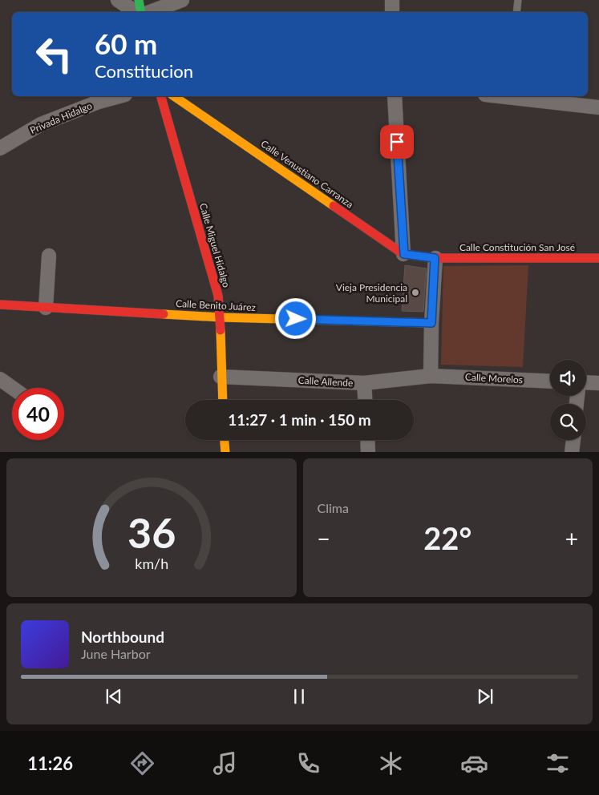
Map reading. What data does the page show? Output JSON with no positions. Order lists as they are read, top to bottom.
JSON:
{
  "streets": {
    "street": [
      "Privada Hidalgo",
      "Calle Venustiano Carranza",
      "Calle Miguel Hidalgo",
      "Calle Constitución San José",
      "Calle Benito Juárez",
      "Calle Morelos",
      "Calle Allende"
    ]
  },
  "crossings": [
    ["Calle Venustiano Carranza", "Calle Constitución San José"],
    ["Calle Miguel Hidalgo", "Calle Benito Juárez"],
    ["Calle Miguel Hidalgo", "Calle Allende"],
    ["Calle Morelos", "Calle Allende"]
  ],
  "places": ["Vieja Presidencia Municipal"],
  "page": {
    "turn": ["60 m", "Constitucion"],
    "limit": "40",
    "trip": "11:27 · 1 min · 150 m",
    "tile": "Clima",
    "heat": ["−", "22°", "+"],
    "song": ["Northbound", "June Harbor"],
    "tabs": "11:26",
    "gauge": ["36", "km/h"]
  }
}
